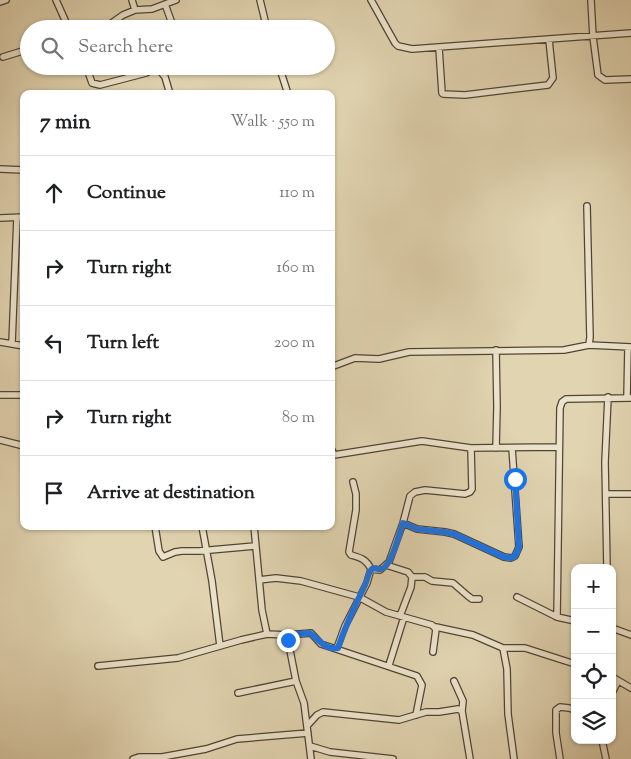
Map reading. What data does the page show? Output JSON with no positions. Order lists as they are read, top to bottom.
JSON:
{
  "page": {
    "search": "Search here",
    "heading": ["7 min", "Walk · 550 m"],
    "list": [
      ["Continue", "110 m"],
      ["Turn right", "160 m"],
      ["Turn left", "200 m"],
      ["Turn right", "80 m"],
      "Arrive at destination"
    ],
    "map_buttons": ["+", "−"]
  }
}
